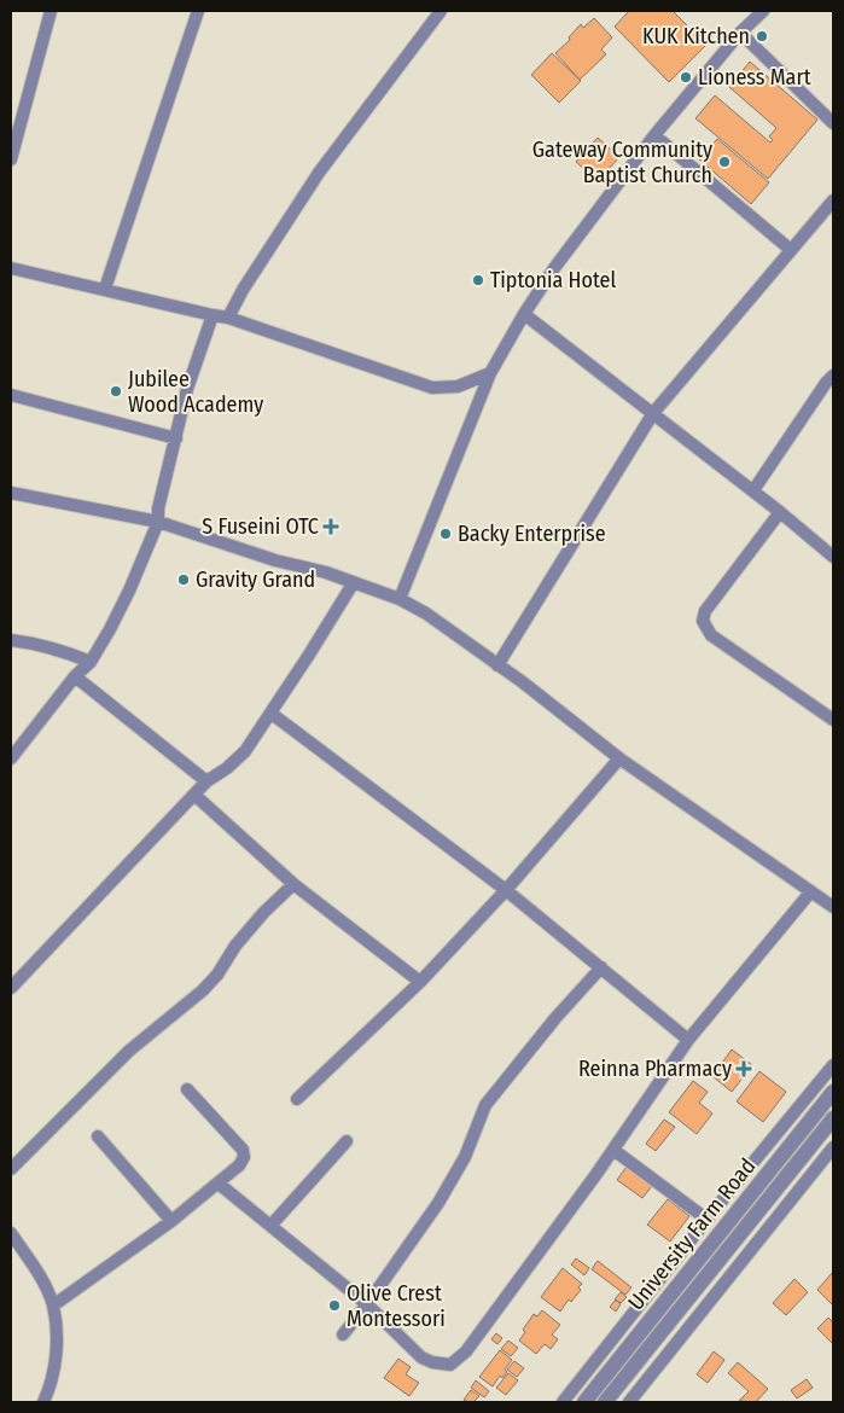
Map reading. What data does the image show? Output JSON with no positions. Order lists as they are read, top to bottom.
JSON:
{
  "streets": {
    "street": ["University Farm Road"]
  },
  "places": {
    "other": [
      "KUK Kitchen",
      "Lioness Mart",
      "Gateway Community Baptist Church",
      "Tiptonia Hotel",
      "Jubilee Wood Academy",
      "Backy Enterprise",
      "Gravity Grand",
      "Olive Crest Montessori"
    ],
    "health": ["S Fuseini OTC", "Reinna Pharmacy"]
  }
}
